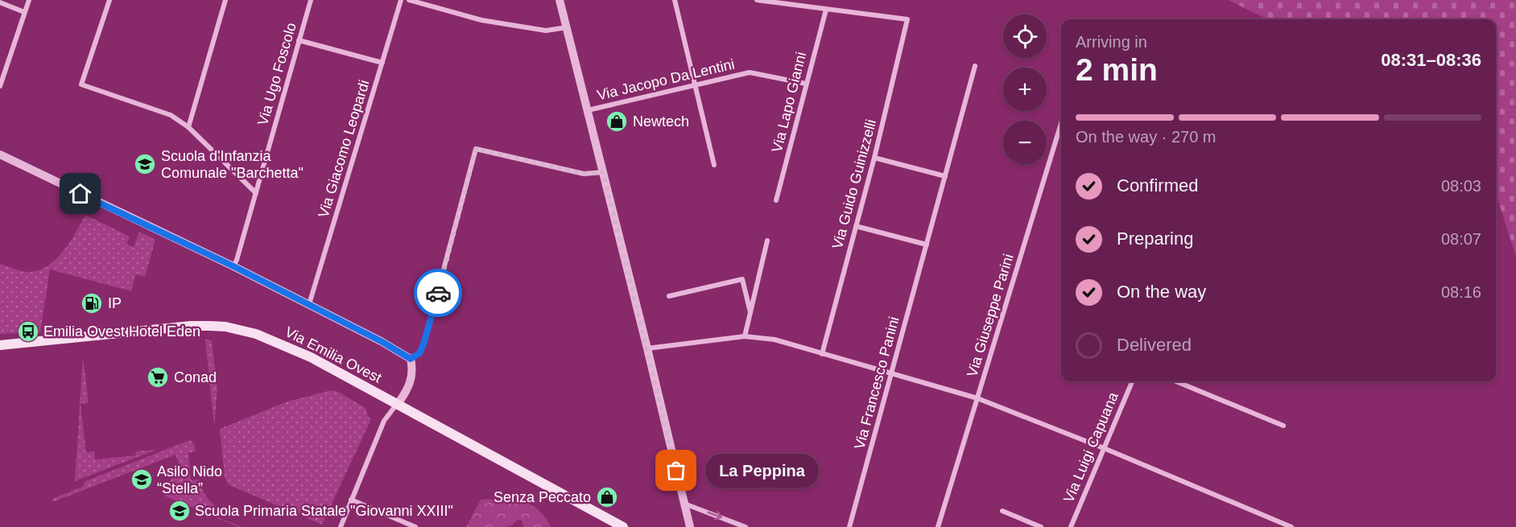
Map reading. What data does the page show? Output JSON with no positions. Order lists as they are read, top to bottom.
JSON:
{
  "streets": {
    "main road": ["Via Emilia Ovest"],
    "street": [
      "Via Ugo Foscolo",
      "Via Jacopo Da Lentini",
      "Via Lapo Gianni",
      "Via Giacomo Leopardi",
      "Via Guido Guinizzelli",
      "Via Giuseppe Parini",
      "Via Francesco Panini",
      "Via Luigi Capuana"
    ]
  },
  "crossings": [
    ["Via Jacopo Da Lentini", "Via Lapo Gianni"],
    ["Via Lapo Gianni", "Via Guido Guinizzelli"]
  ],
  "places": {
    "shop": ["Newtech", "Senza Peccato"],
    "school or university": ["Scuola d'Infanzia Comunale \"Barchetta\"", "Asilo Nido “Stella”", "Scuola Primaria Statale \"Giovanni XXIII\""],
    "fuel station": ["IP"],
    "bus stop": ["Emilia Ovest Hotel Eden"],
    "supermarket": ["Conad"],
    "other": ["La Peppina"]
  },
  "page": {
    "map_buttons": ["+", "−"],
    "heading": ["2 min", "Arriving in", "08:31–08:36"],
    "bar": "On the way · 270 m",
    "list": [
      ["Confirmed", "08:03"],
      ["Preparing", "08:07"],
      ["On the way", "08:16"],
      "Delivered"
    ],
    "bubble": "La Peppina"
  }
}
